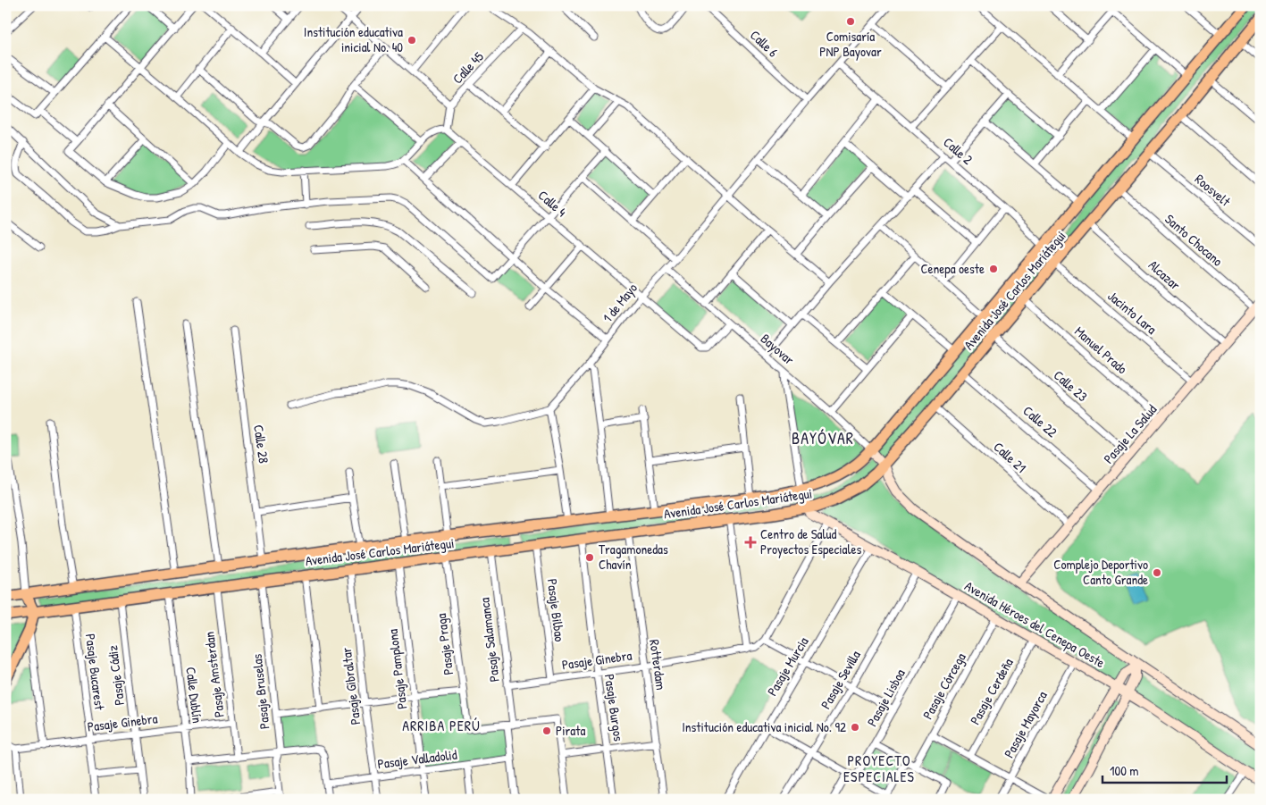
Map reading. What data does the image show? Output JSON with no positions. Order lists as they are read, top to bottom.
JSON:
{
  "streets": {
    "main road": ["Avenida José Carlos Mariátegui", "Pasaje La Salud", "Avenida Héroes del Cenepa Oeste"],
    "street": [
      "Calle 6",
      "Calle 45",
      "Calle 2",
      "Roosvelt",
      "Calle 4",
      "Santo Chocano",
      "Alcazar",
      "1 de Mayo",
      "Jacinto Lara",
      "Bayovar",
      "Manuel Prado",
      "Calle 23",
      "Calle 22",
      "Calle 28",
      "Calle 21",
      "Pasaje Bilbao",
      "Pasaje Salamanca",
      "Pasaje Praga",
      "Pasaje Ginebra",
      "Rotterdam",
      "Pasaje Murcia",
      "Pasaje Pamplona",
      "Pasaje Bucarest",
      "Pasaje Amsterdan",
      "Pasaje Cádiz",
      "Pasaje Sevilla",
      "Pasaje Gibraltar",
      "Pasaje Córcega",
      "Pasaje Bruselas",
      "Pasaje Cerdeña",
      "Calle Dublín",
      "Pasaje Lisboa",
      "Pasaje Burgos",
      "Pasaje Mayorca",
      "Pasaje Valladolid"
    ]
  },
  "crossings": [
    ["Calle 6", "1 de Mayo"],
    ["Calle 2", "Avenida José Carlos Mariátegui"],
    ["Calle 2", "1 de Mayo"],
    ["Calle 2", "Jacinto Lara"],
    ["Roosvelt", "Avenida José Carlos Mariátegui"],
    ["Calle 4", "1 de Mayo"],
    ["Calle 4", "Bayovar"],
    ["Santo Chocano", "Avenida José Carlos Mariátegui"],
    ["Santo Chocano", "Pasaje La Salud"],
    ["Alcazar", "Avenida José Carlos Mariátegui"],
    ["Alcazar", "Pasaje La Salud"],
    ["Avenida José Carlos Mariátegui", "Jacinto Lara"],
    ["Avenida José Carlos Mariátegui", "Bayovar"],
    ["Avenida José Carlos Mariátegui", "Manuel Prado"],
    ["Avenida José Carlos Mariátegui", "Calle 23"],
    ["Avenida José Carlos Mariátegui", "Calle 22"],
    ["Avenida José Carlos Mariátegui", "Calle 28"],
    ["Avenida José Carlos Mariátegui", "Calle 21"],
    ["Avenida José Carlos Mariátegui", "Pasaje Bilbao"],
    ["Avenida José Carlos Mariátegui", "Avenida Héroes del Cenepa Oeste"],
    ["Avenida José Carlos Mariátegui", "Pasaje Salamanca"],
    ["Avenida José Carlos Mariátegui", "Pasaje Praga"],
    ["Avenida José Carlos Mariátegui", "Rotterdam"],
    ["Avenida José Carlos Mariátegui", "Pasaje Pamplona"],
    ["Avenida José Carlos Mariátegui", "Pasaje Bucarest"],
    ["Avenida José Carlos Mariátegui", "Pasaje Amsterdan"],
    ["Avenida José Carlos Mariátegui", "Pasaje Cádiz"],
    ["Avenida José Carlos Mariátegui", "Pasaje Gibraltar"],
    ["Avenida José Carlos Mariátegui", "Pasaje Bruselas"],
    ["Avenida José Carlos Mariátegui", "Calle Dublín"],
    ["Avenida José Carlos Mariátegui", "Pasaje Burgos"],
    ["1 de Mayo", "Bayovar"],
    ["Jacinto Lara", "Pasaje La Salud"],
    ["Bayovar", "Avenida Héroes del Cenepa Oeste"],
    ["Manuel Prado", "Pasaje La Salud"],
    ["Calle 23", "Pasaje La Salud"],
    ["Calle 22", "Pasaje La Salud"],
    ["Pasaje La Salud", "Calle 21"],
    ["Pasaje La Salud", "Avenida Héroes del Cenepa Oeste"],
    ["Pasaje Bilbao", "Pasaje Ginebra"],
    ["Avenida Héroes del Cenepa Oeste", "Pasaje Murcia"],
    ["Avenida Héroes del Cenepa Oeste", "Pasaje Sevilla"],
    ["Avenida Héroes del Cenepa Oeste", "Pasaje Córcega"],
    ["Avenida Héroes del Cenepa Oeste", "Pasaje Cerdeña"],
    ["Avenida Héroes del Cenepa Oeste", "Pasaje Lisboa"],
    ["Avenida Héroes del Cenepa Oeste", "Pasaje Mayorca"],
    ["Pasaje Salamanca", "Pasaje Praga"],
    ["Pasaje Salamanca", "Pasaje Ginebra"],
    ["Pasaje Salamanca", "Pasaje Valladolid"],
    ["Pasaje Ginebra", "Rotterdam"],
    ["Pasaje Ginebra", "Pasaje Bucarest"],
    ["Pasaje Ginebra", "Pasaje Amsterdan"],
    ["Pasaje Ginebra", "Pasaje Cádiz"],
    ["Pasaje Ginebra", "Calle Dublín"],
    ["Pasaje Ginebra", "Pasaje Burgos"],
    ["Pasaje Pamplona", "Pasaje Valladolid"],
    ["Pasaje Gibraltar", "Pasaje Valladolid"]
  ],
  "districts": ["BAYÓVAR", "ARRIBA PERÚ", "PROYECTO ESPECIALES"],
  "places": {
    "other": [
      "Comisaría PNP Bayovar",
      "Institución educativa inicial No. 40",
      "Cenepa oeste",
      "Tragamonedas Chavín",
      "Complejo Deportivo Canto Grande",
      "Institución educativa inicial No. 92",
      "Pirata"
    ],
    "health": ["Centro de Salud Proyectos Especiales"]
  },
  "scale_bar": "100 m"
}
